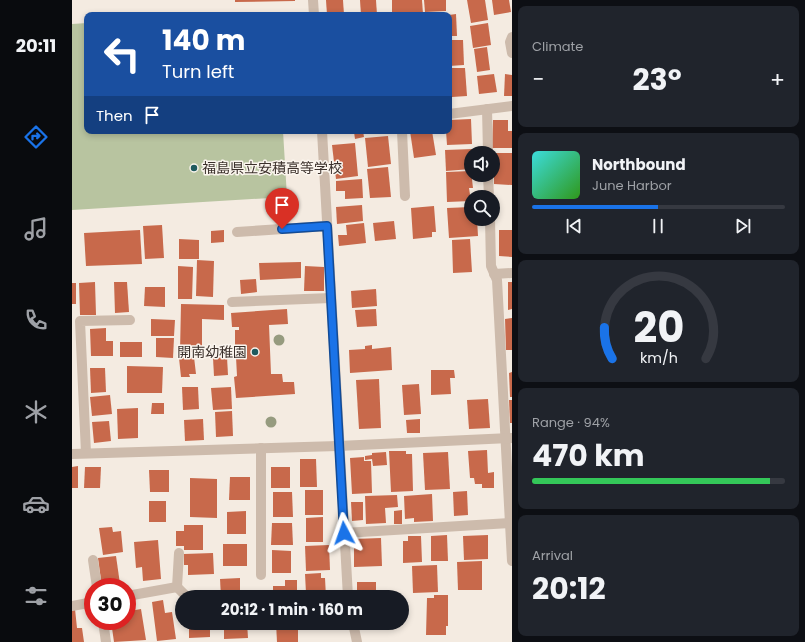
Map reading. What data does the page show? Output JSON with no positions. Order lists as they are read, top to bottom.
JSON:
{
  "places": ["福島県立安積高等学校", "開南幼稚園"],
  "page": {
    "tabs": "20:11",
    "tile": [
      "Climate",
      ["Range · 94%", "470 km"],
      ["Arrival", "20:12"]
    ],
    "turn": ["140 m", "Turn left"],
    "heat": ["−", "23°", "+"],
    "then": "Then",
    "song": ["Northbound", "June Harbor"],
    "limit": "30",
    "trip": "20:12 · 1 min · 160 m",
    "gauge": ["20", "km/h"]
  }
}
